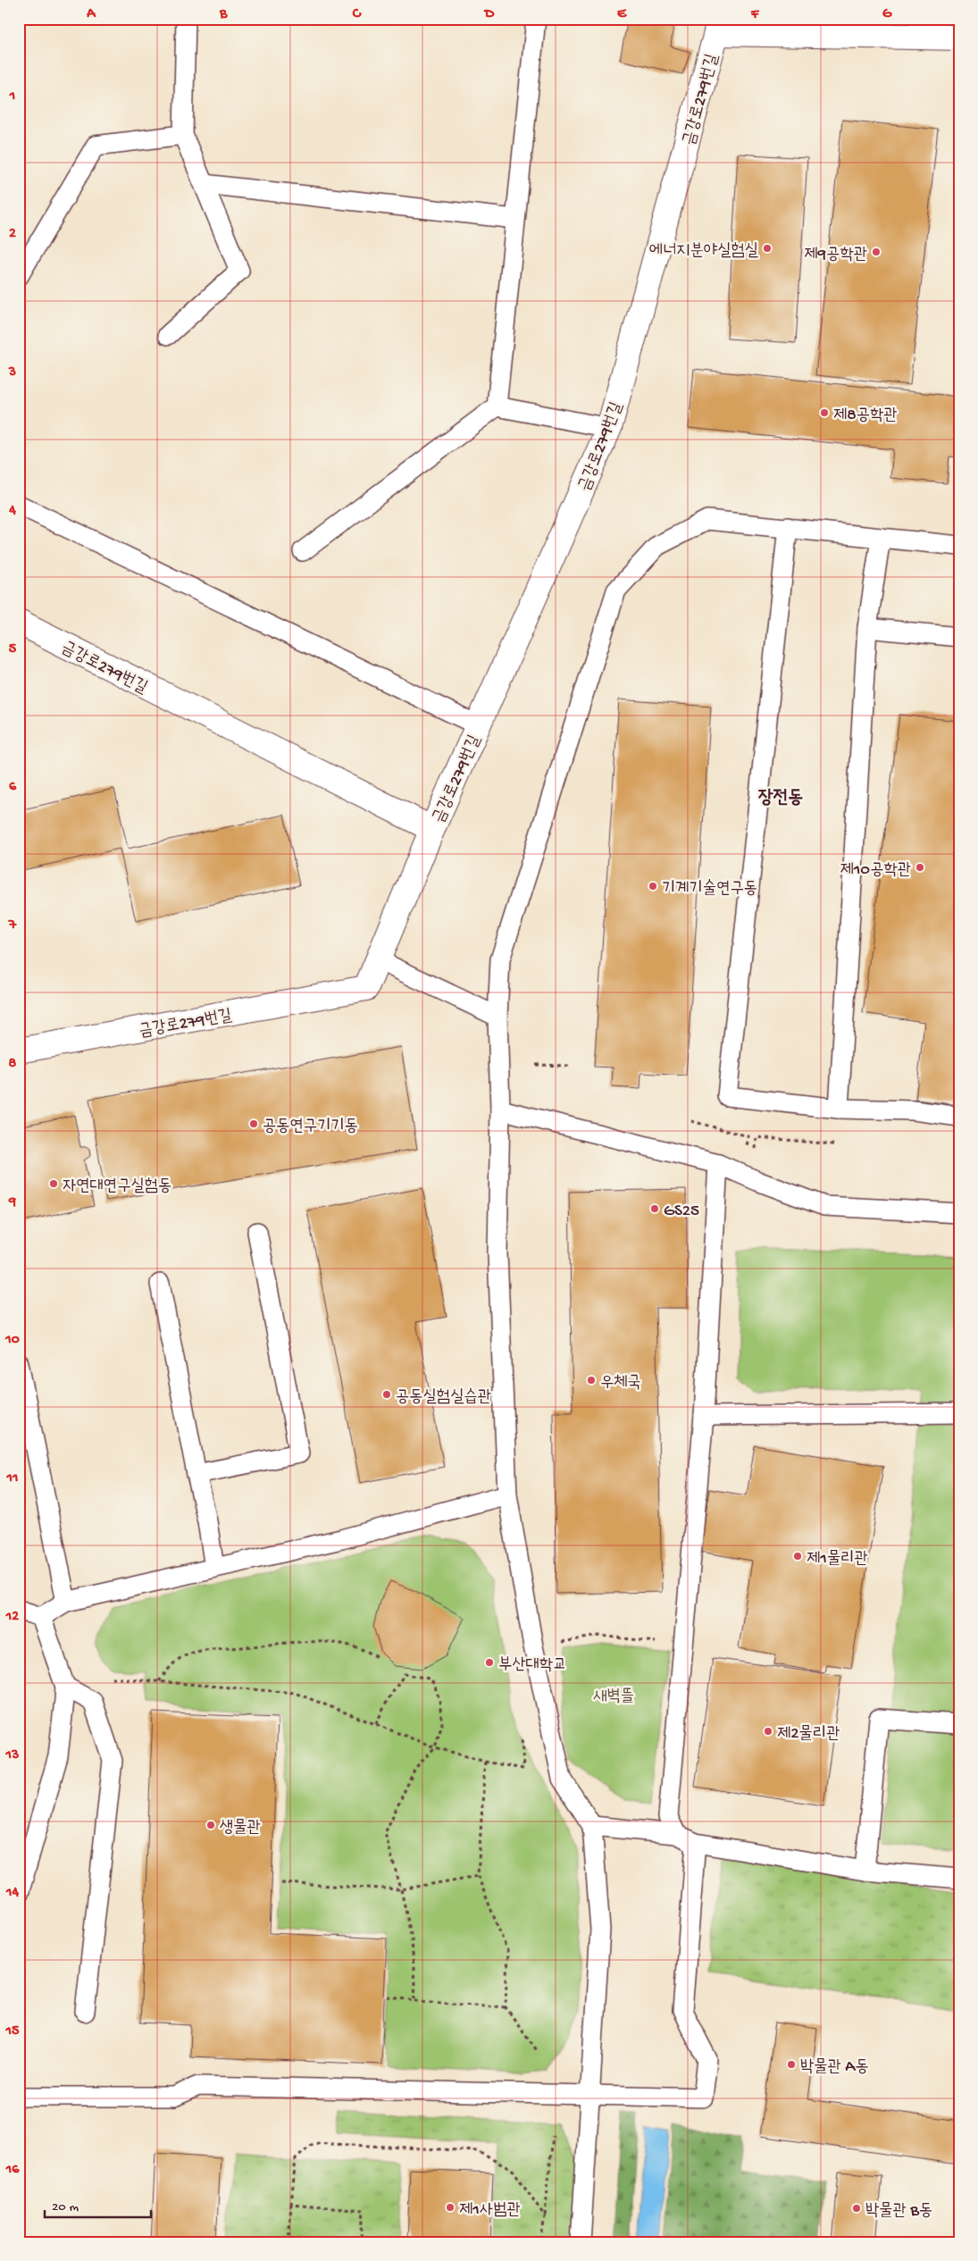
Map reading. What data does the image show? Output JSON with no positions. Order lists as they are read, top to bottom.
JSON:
{
  "streets": {
    "street": ["금강로279번길"]
  },
  "districts": ["장전동"],
  "parks": ["새벽뜰"],
  "places": [
    "에너지분야실험실",
    "제9공학관",
    "제8공학관",
    "제10공학관",
    "기계기술연구동",
    "공동연구기기동",
    "자연대연구실험동",
    "GS25",
    "우체국",
    "공동실험실습관",
    "제1물리관",
    "부산대학교",
    "제2물리관",
    "생물관",
    "박물관 A동",
    "제1사범관",
    "박물관 B동"
  ],
  "scale_bar": "20 m",
  "grid": {
    "columns": [
      "A",
      "B",
      "C",
      "D",
      "E",
      "F",
      "G"
    ],
    "rows": [
      "1",
      "2",
      "3",
      "4",
      "5",
      "6",
      "7",
      "8",
      "9",
      "10",
      "11",
      "12",
      "13",
      "14",
      "15",
      "16"
    ]
  }
}
